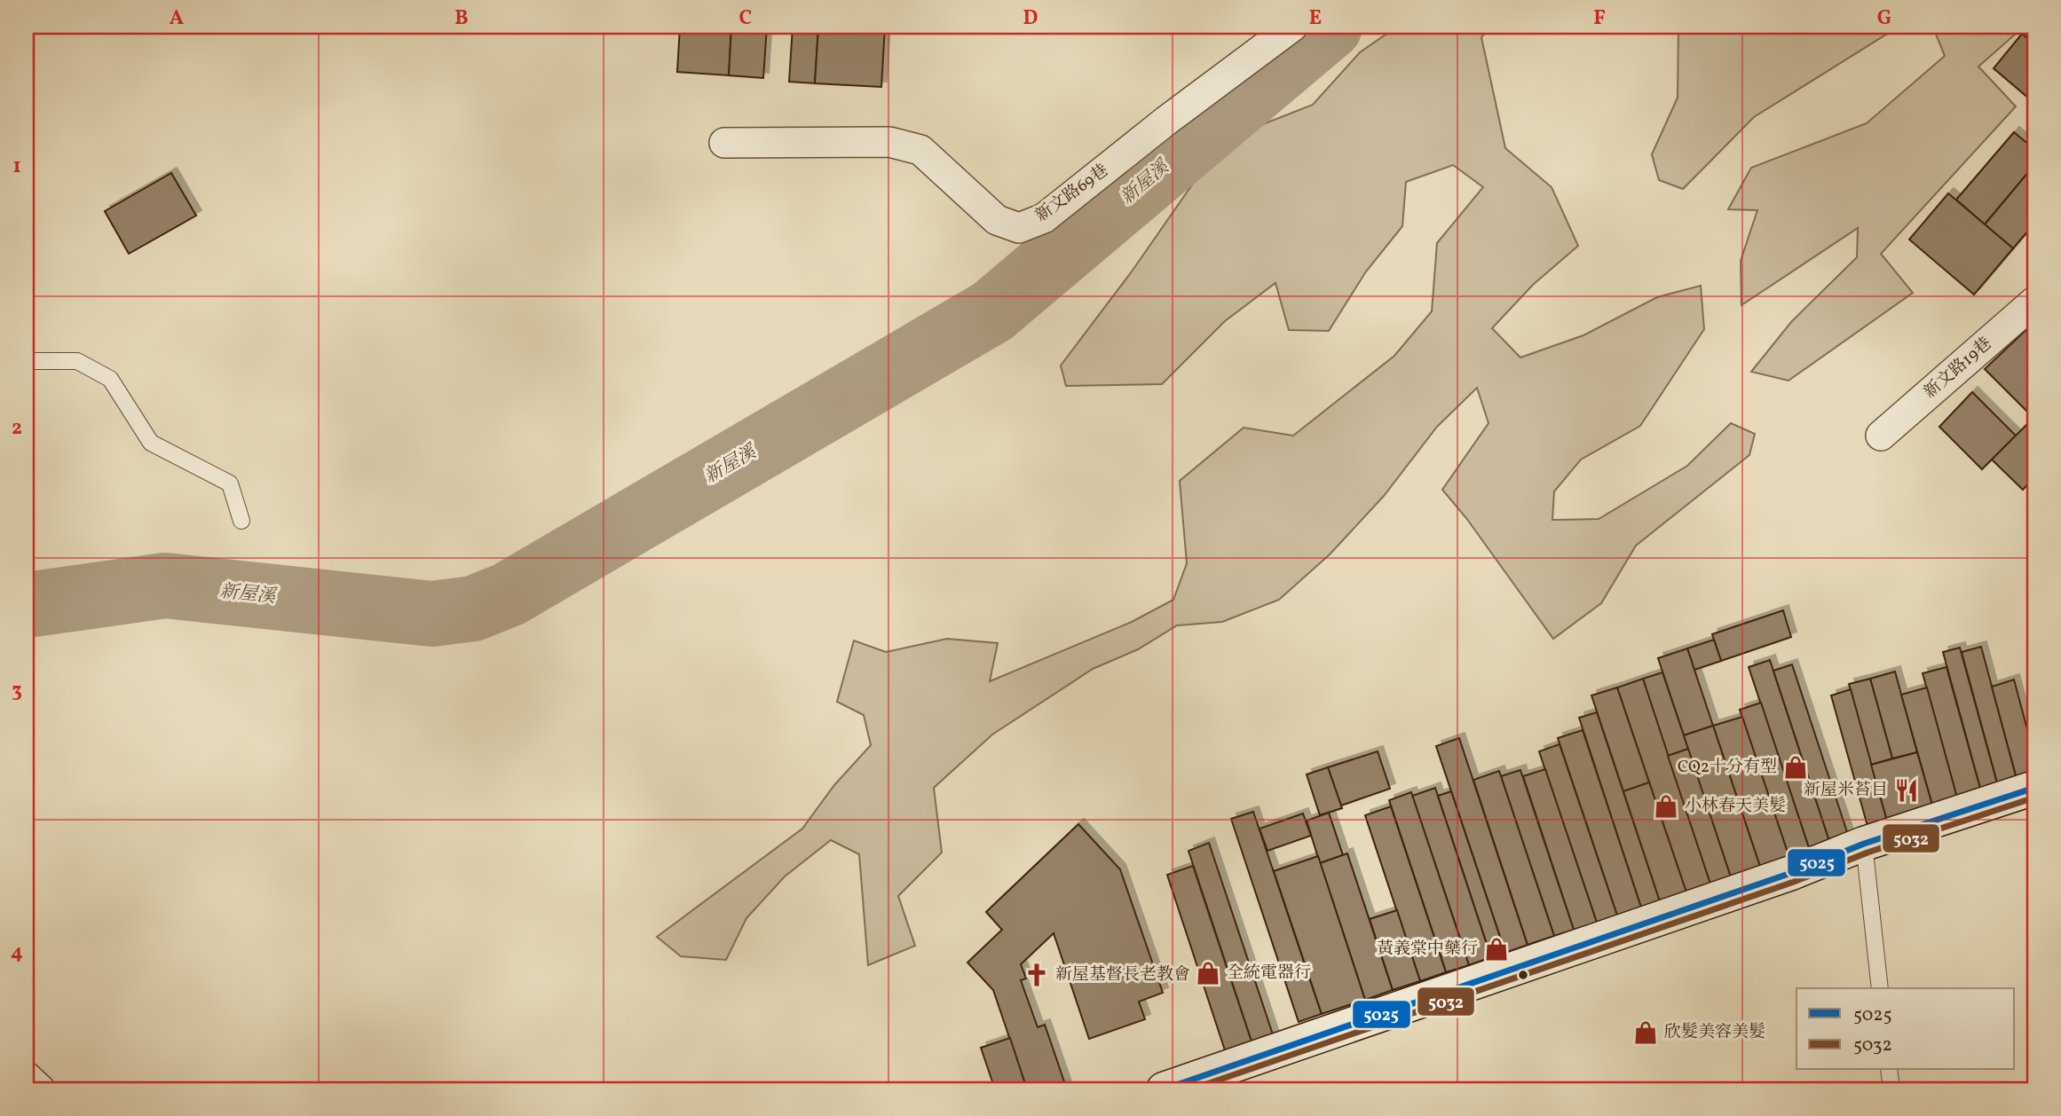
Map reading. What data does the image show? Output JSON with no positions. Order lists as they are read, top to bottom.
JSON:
{
  "streets": {
    "street": ["新文路69巷", "新文路19巷"]
  },
  "water": ["新屋溪"],
  "places": {
    "shop": [
      "CQ2十分有型",
      "小林春天美髮",
      "黃義棠中藥行",
      "全統電器行",
      "欣髮美容美髮"
    ],
    "restaurant": ["新屋米苔目"],
    "church": ["新屋基督長老教會"]
  },
  "lines": ["transit line 5025", "transit line 5032"],
  "legend": ["5025", "5032"],
  "grid": {
    "columns": [
      "A",
      "B",
      "C",
      "D",
      "E",
      "F",
      "G"
    ],
    "rows": [
      "1",
      "2",
      "3",
      "4"
    ]
  }
}
